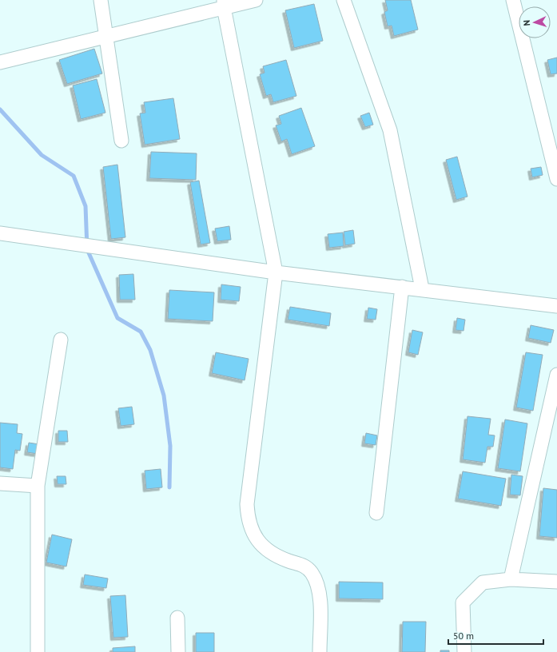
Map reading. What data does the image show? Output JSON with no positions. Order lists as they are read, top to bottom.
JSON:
{
  "scale_bar": "50 m",
  "north": "left"
}
